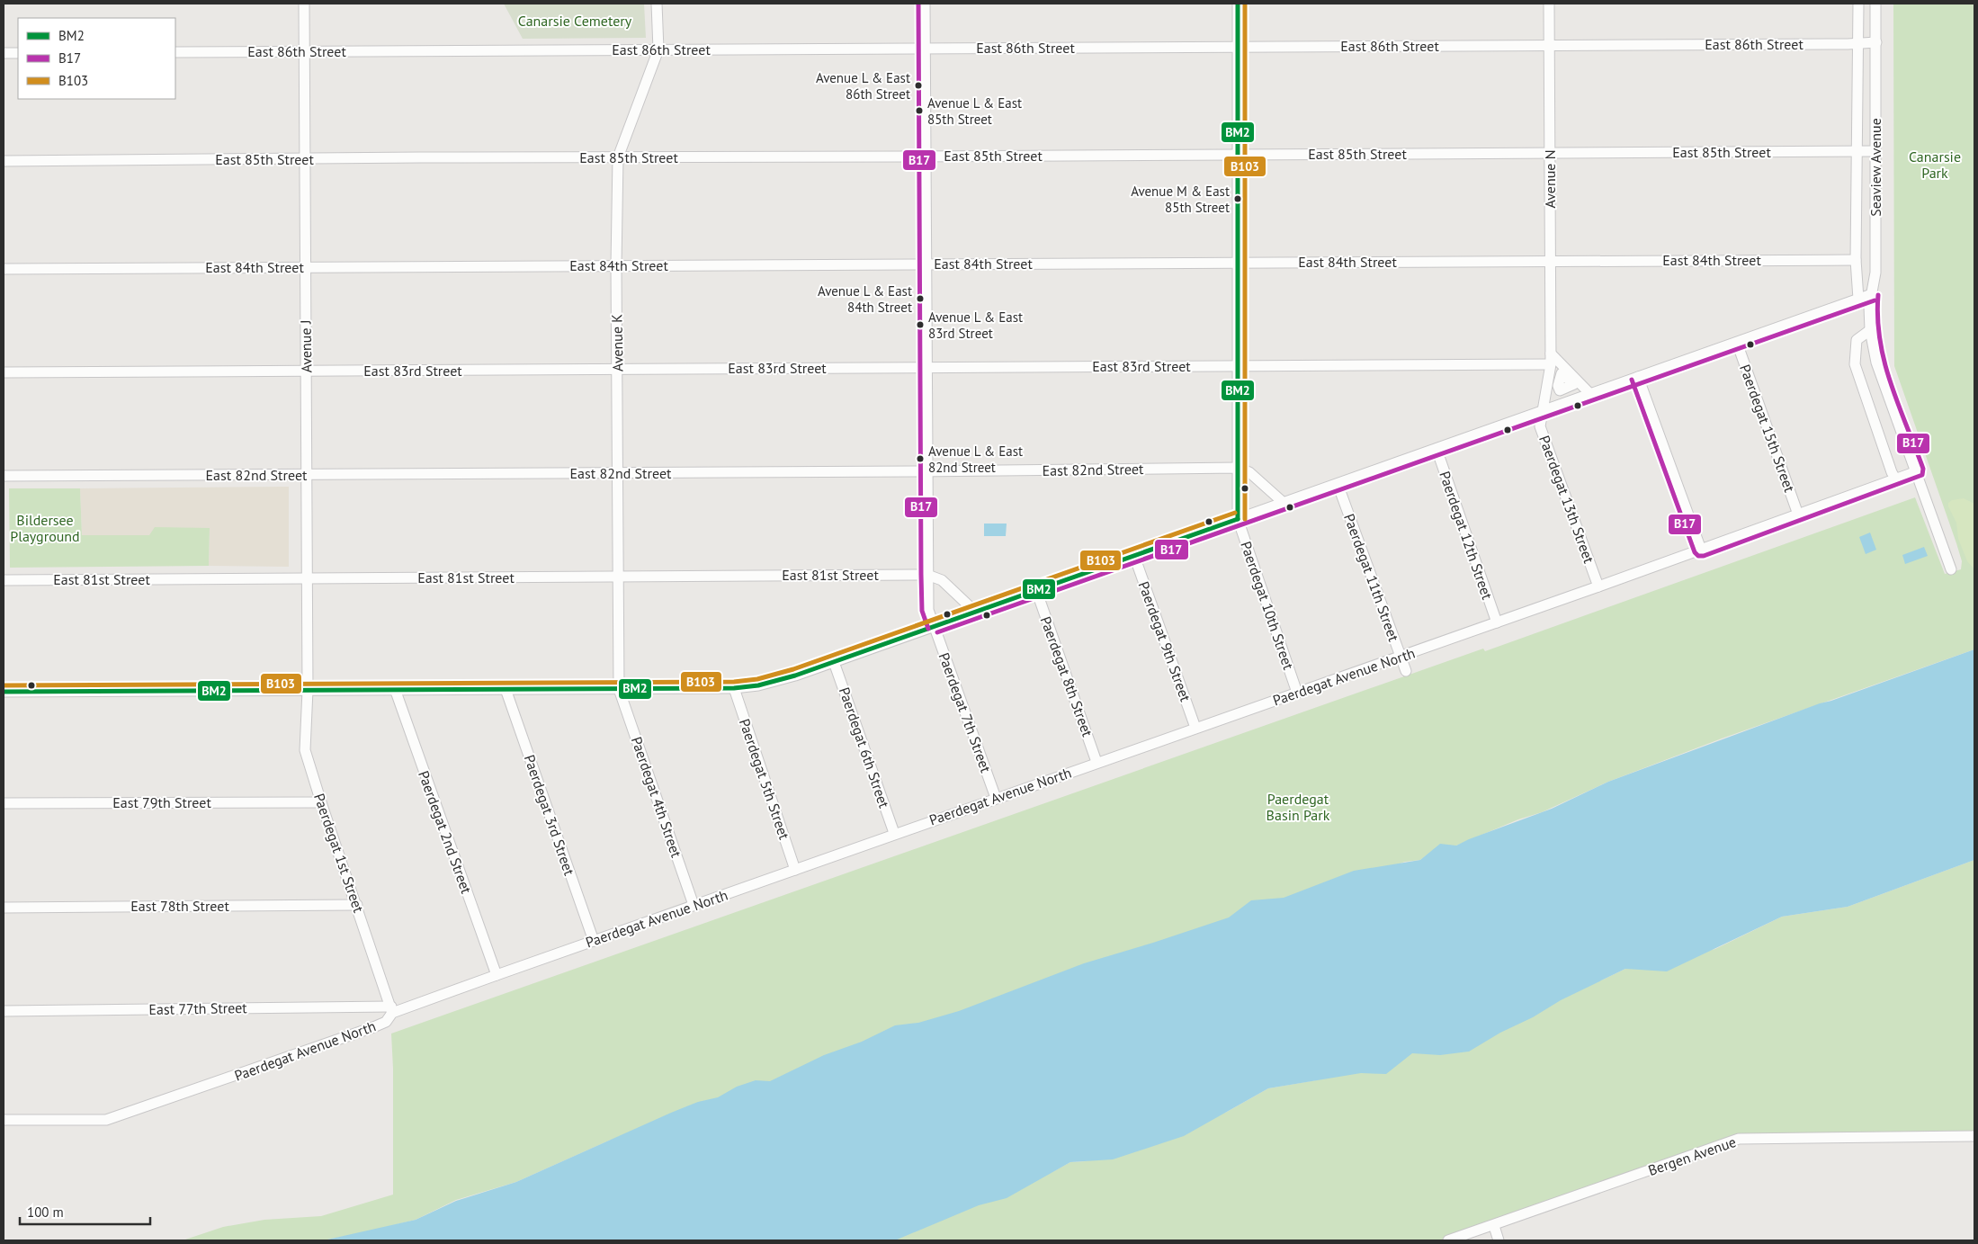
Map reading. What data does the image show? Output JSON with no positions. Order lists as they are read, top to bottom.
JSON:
{
  "streets": {
    "street": [
      "East 86th Street",
      "East 85th Street",
      "Seaview Avenue",
      "Avenue N",
      "East 84th Street",
      "Avenue K",
      "Avenue J",
      "East 83rd Street",
      "Paerdegat 15th Street",
      "East 82nd Street",
      "Paerdegat 13th Street",
      "Paerdegat 12th Street",
      "East 81st Street",
      "Paerdegat 11th Street",
      "Paerdegat 10th Street",
      "Paerdegat 9th Street",
      "Paerdegat 8th Street",
      "Paerdegat Avenue North",
      "Paerdegat 7th Street",
      "Paerdegat 6th Street",
      "Paerdegat 5th Street",
      "Paerdegat 4th Street",
      "East 79th Street",
      "Paerdegat 3rd Street",
      "Paerdegat 2nd Street",
      "Paerdegat 1st Street",
      "East 78th Street",
      "East 77th Street",
      "Bergen Avenue"
    ]
  },
  "crossings": [
    ["East 86th Street", "Seaview Avenue"],
    ["East 86th Street", "Avenue N"],
    ["East 86th Street", "Avenue K"],
    ["East 86th Street", "Avenue J"],
    ["East 86th Street", "Paerdegat 10th Street"],
    ["East 86th Street", "Paerdegat 7th Street"],
    ["East 85th Street", "Seaview Avenue"],
    ["East 85th Street", "Avenue N"],
    ["East 85th Street", "Avenue K"],
    ["East 85th Street", "Avenue J"],
    ["East 85th Street", "Paerdegat 10th Street"],
    ["East 85th Street", "Paerdegat 7th Street"],
    ["Seaview Avenue", "East 84th Street"],
    ["Seaview Avenue", "Paerdegat Avenue North"],
    ["Avenue N", "East 84th Street"],
    ["Avenue N", "East 83rd Street"],
    ["Avenue N", "Paerdegat 13th Street"],
    ["East 84th Street", "Avenue K"],
    ["East 84th Street", "Avenue J"],
    ["East 84th Street", "Paerdegat 10th Street"],
    ["East 84th Street", "Paerdegat 7th Street"],
    ["Avenue K", "East 83rd Street"],
    ["Avenue K", "East 82nd Street"],
    ["Avenue K", "East 81st Street"],
    ["Avenue K", "Paerdegat 4th Street"],
    ["Avenue J", "East 83rd Street"],
    ["Avenue J", "East 82nd Street"],
    ["Avenue J", "East 81st Street"],
    ["Avenue J", "Paerdegat 1st Street"],
    ["East 83rd Street", "Paerdegat 10th Street"],
    ["East 83rd Street", "Paerdegat 7th Street"],
    ["Paerdegat 15th Street", "Paerdegat Avenue North"],
    ["East 82nd Street", "Paerdegat 10th Street"],
    ["East 82nd Street", "Paerdegat 7th Street"],
    ["Paerdegat 13th Street", "Paerdegat Avenue North"],
    ["Paerdegat 12th Street", "Paerdegat Avenue North"],
    ["East 81st Street", "Paerdegat 7th Street"],
    ["Paerdegat 11th Street", "Paerdegat Avenue North"],
    ["Paerdegat 10th Street", "Paerdegat Avenue North"],
    ["Paerdegat 9th Street", "Paerdegat Avenue North"],
    ["Paerdegat 8th Street", "Paerdegat Avenue North"],
    ["Paerdegat Avenue North", "Paerdegat 7th Street"],
    ["Paerdegat Avenue North", "Paerdegat 6th Street"],
    ["Paerdegat Avenue North", "Paerdegat 5th Street"],
    ["Paerdegat Avenue North", "Paerdegat 4th Street"],
    ["Paerdegat Avenue North", "Paerdegat 3rd Street"],
    ["Paerdegat Avenue North", "Paerdegat 2nd Street"],
    ["Paerdegat Avenue North", "Paerdegat 1st Street"],
    ["Paerdegat Avenue North", "East 77th Street"],
    ["East 79th Street", "Paerdegat 1st Street"],
    ["Paerdegat 1st Street", "East 78th Street"],
    ["Paerdegat 1st Street", "East 77th Street"]
  ],
  "parks": [
    "Canarsie Cemetery",
    "Canarsie Park",
    "Bildersee Playground",
    "Paerdegat Basin Park"
  ],
  "places": [
    "Avenue L & East 86th Street",
    "Avenue L & East 85th Street",
    "Avenue M & East 85th Street",
    "Avenue L & East 84th Street",
    "Avenue L & East 83rd Street",
    "Avenue L & East 82nd Street"
  ],
  "lines": ["transit line BM2", "transit line B17", "transit line B103"],
  "legend": ["BM2", "B17", "B103"],
  "scale_bar": "100 m"
}
